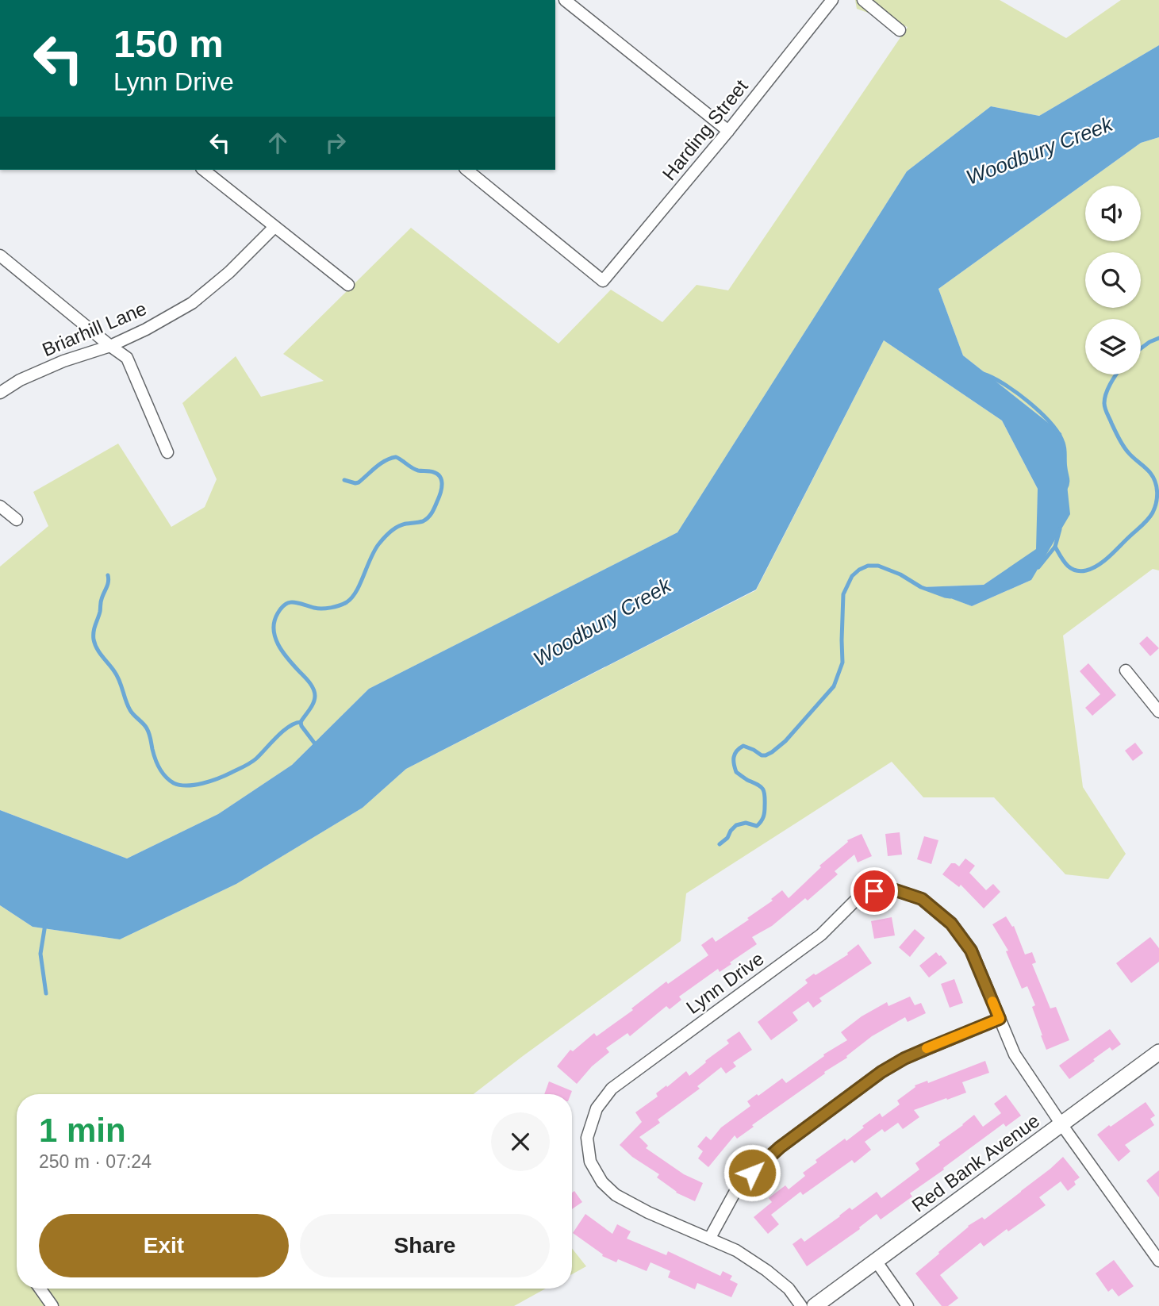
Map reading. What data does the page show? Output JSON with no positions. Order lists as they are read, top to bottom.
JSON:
{
  "streets": {
    "street": [
      "Harding Street",
      "Briarhill Lane",
      "Lynn Drive",
      "Red Bank Avenue"
    ]
  },
  "crossings": [
    ["Lynn Drive", "Red Bank Avenue"]
  ],
  "water": ["Woodbury Creek"],
  "page": {
    "turn": ["150 m", "Lynn Drive"],
    "heading": ["1 min", "250 m · 07:24"],
    "buttons": ["Exit", "Share"]
  }
}
